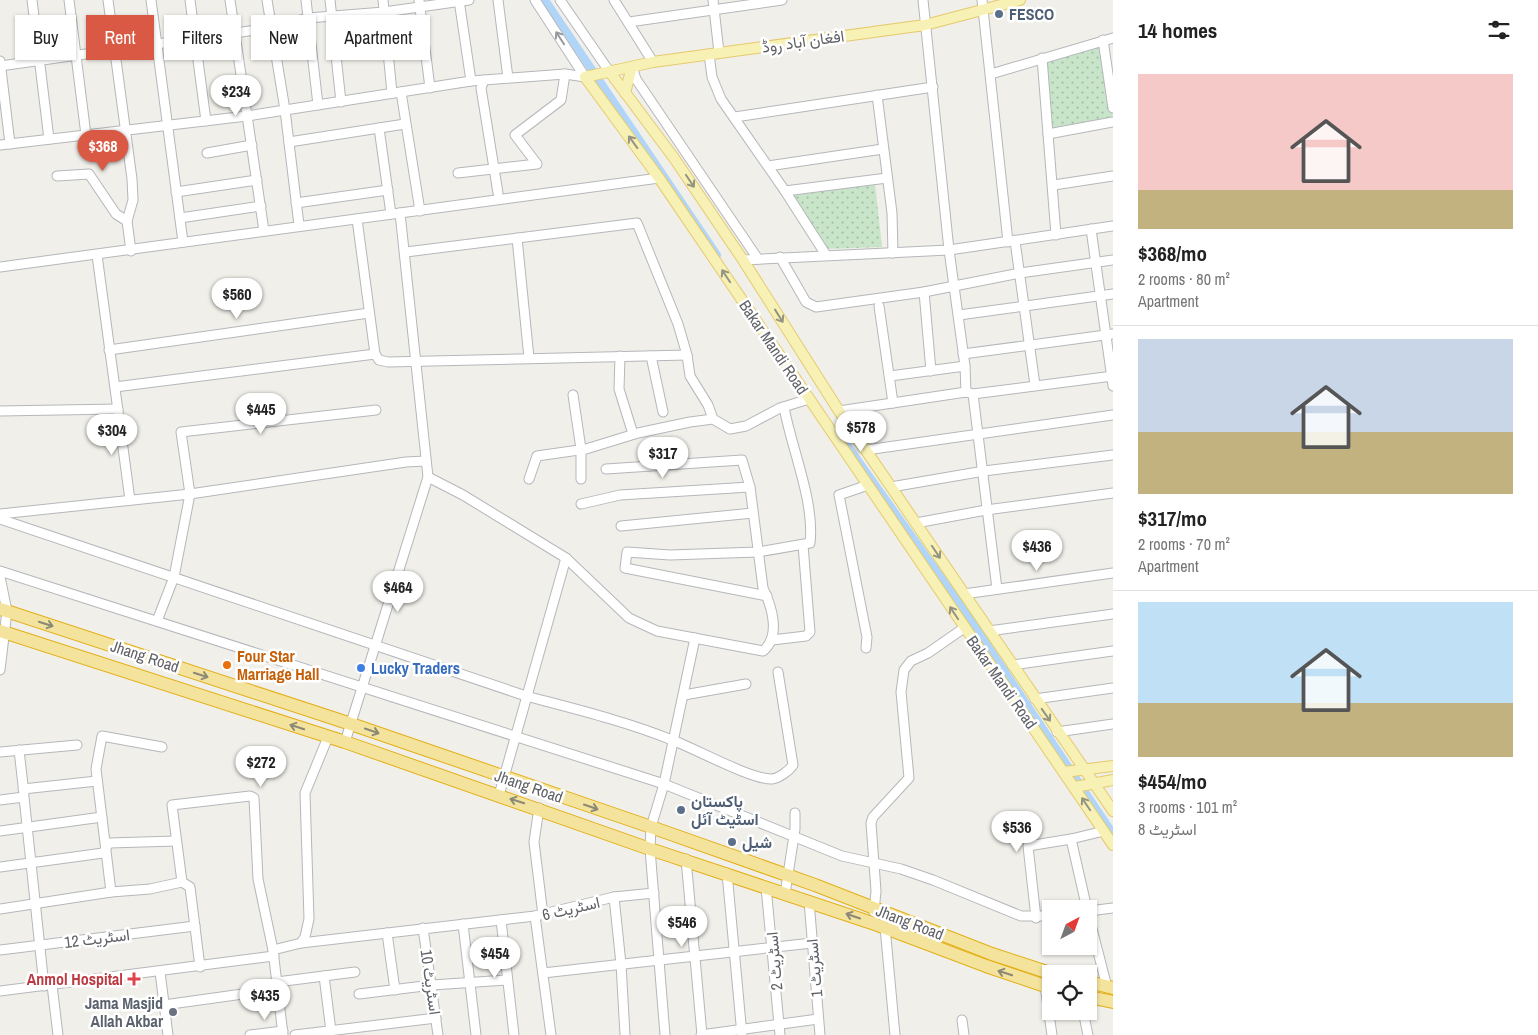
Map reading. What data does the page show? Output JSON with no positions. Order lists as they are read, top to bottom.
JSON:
{
  "streets": {
    "highway": ["Jhang Road"],
    "main road": ["افغان آباد روڈ", "Bakar Mandi Road"],
    "street": [
      "اسٹریٹ 6",
      "اسٹریٹ 12",
      "اسٹریٹ 2",
      "اسٹریٹ 1",
      "اسٹریٹ 10"
    ]
  },
  "crossings": [
    ["افغان آباد روڈ", "Bakar Mandi Road"],
    ["Jhang Road", "اسٹریٹ 2"],
    ["Jhang Road", "اسٹریٹ 1"],
    ["اسٹریٹ 6", "اسٹریٹ 10"]
  ],
  "places": {
    "other": [
      "FESCO",
      "Four Star Marriage Hall",
      "Lucky Traders",
      "پاکستان اسٹیٹ آئل",
      "شیل",
      "Jama Masjid Allah Akbar"
    ],
    "health": ["Anmol Hospital"]
  },
  "north": "top right",
  "page": {
    "heading": "14 homes",
    "chip": [
      "Buy",
      "Rent",
      "Filters",
      "New",
      "Apartment"
    ],
    "list": [
      {
        "name": "$368/mo",
        "note": "2 rooms · 80 m² · Apartment"
      },
      {
        "name": "$317/mo",
        "note": "2 rooms · 70 m² · Apartment"
      },
      {
        "name": "$454/mo",
        "note": "3 rooms · 101 m² · اسٹریٹ 8"
      }
    ],
    "price": [
      "$234",
      "$368",
      "$560",
      "$445",
      "$578",
      "$304",
      "$317",
      "$436",
      "$464",
      "$272",
      "$536",
      "$546",
      "$454",
      "$435"
    ]
  }
}
